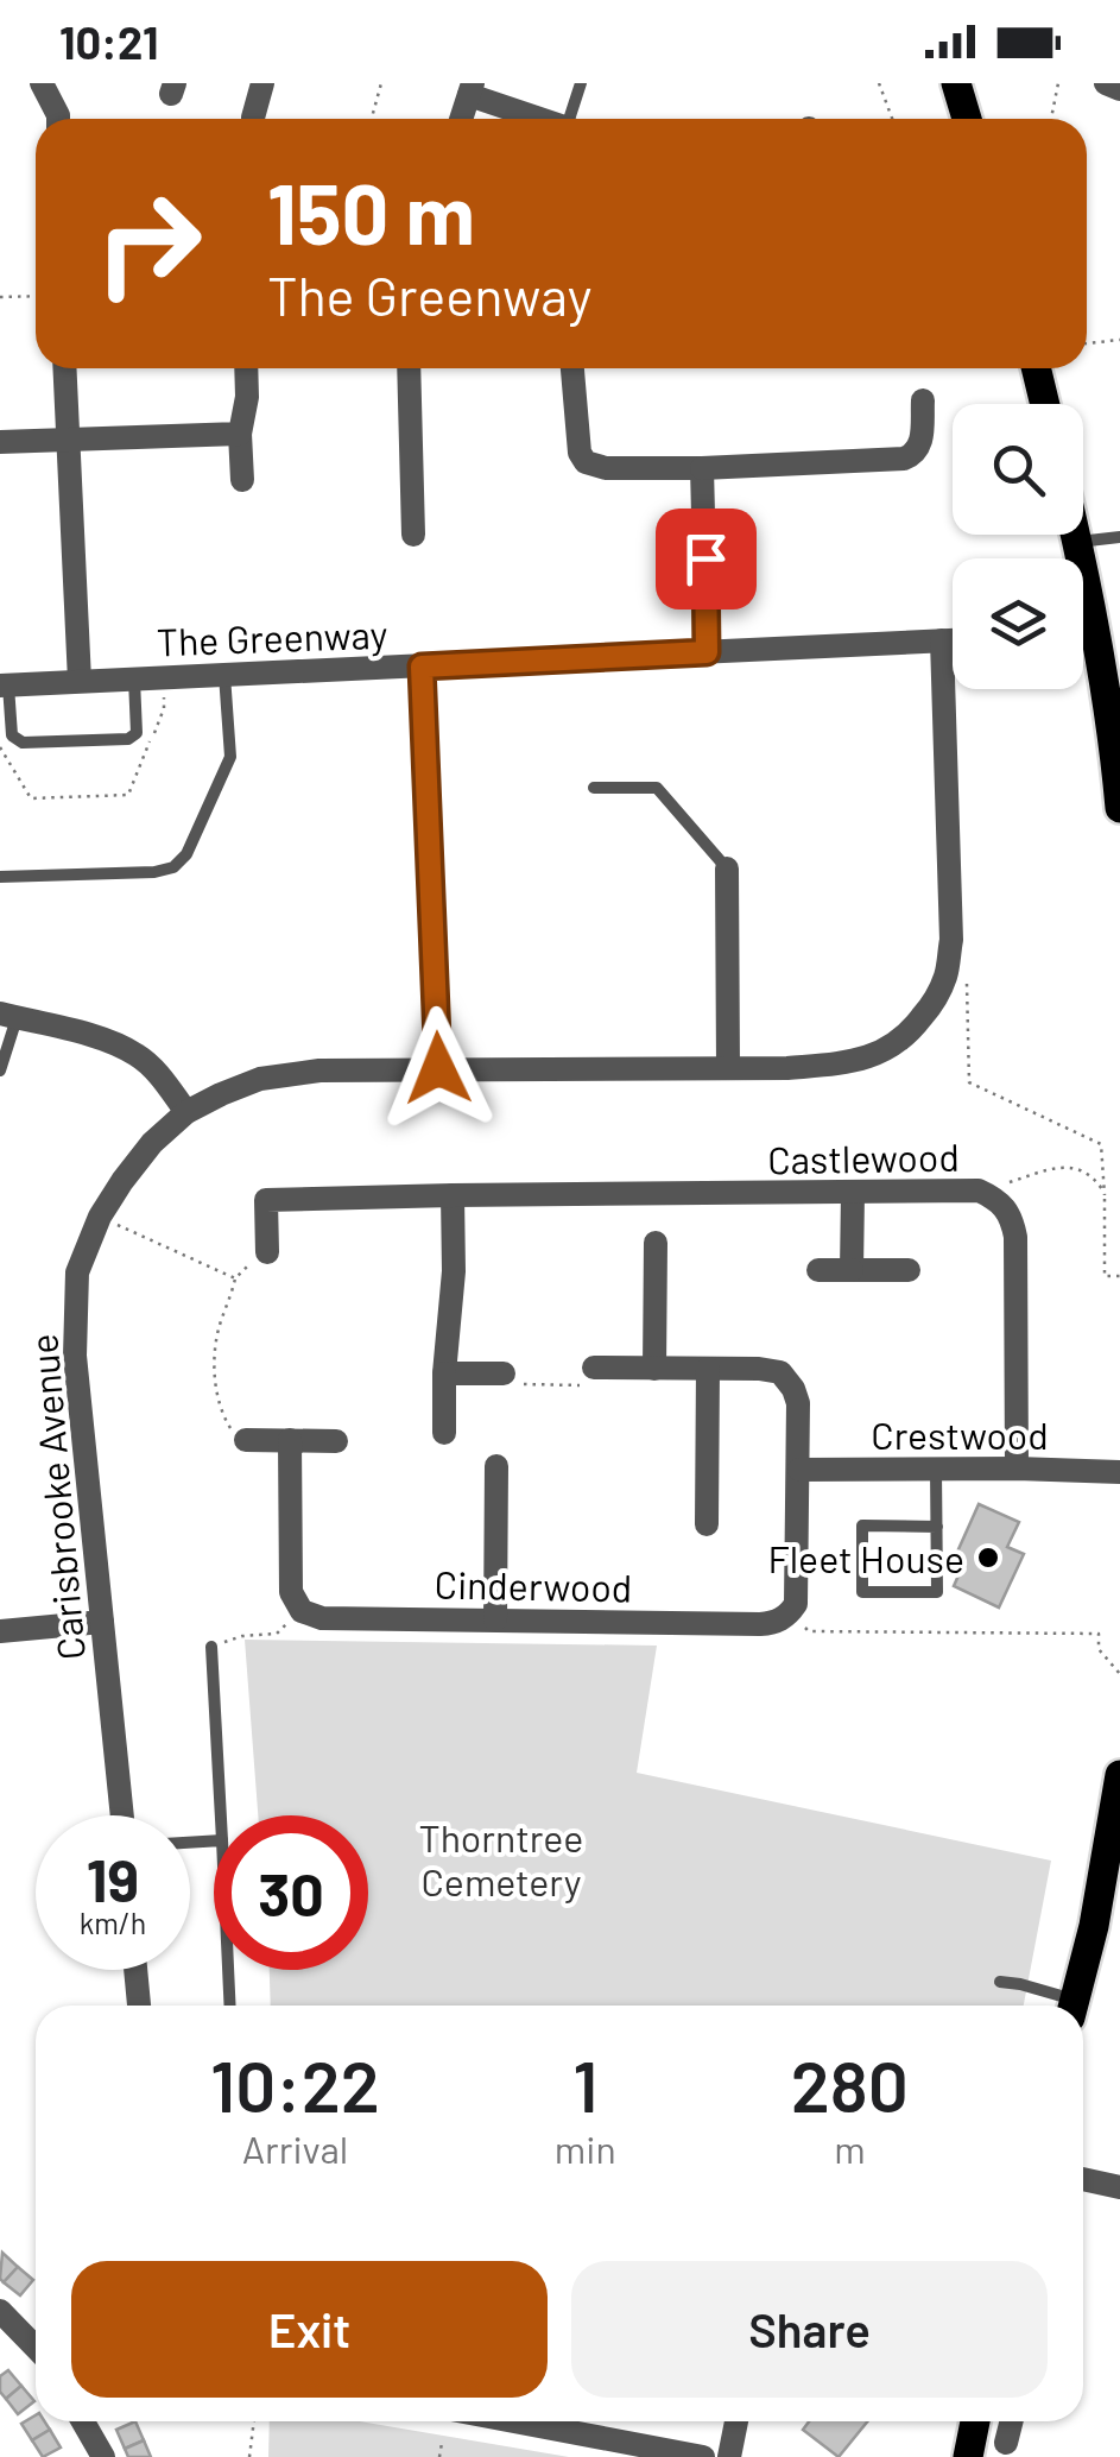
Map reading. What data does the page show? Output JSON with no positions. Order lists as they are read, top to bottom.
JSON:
{
  "streets": {
    "street": [
      "The Greenway",
      "Castlewood",
      "Crestwood",
      "Carisbrooke Avenue",
      "Cinderwood"
    ]
  },
  "crossings": [
    ["The Greenway", "Carisbrooke Avenue"],
    ["Castlewood", "Crestwood"]
  ],
  "parks": ["Thorntree Cemetery"],
  "places": ["Fleet House"],
  "page": {
    "status": "10:21",
    "turn": ["150 m", "The Greenway"],
    "speed": "19 km/h",
    "limit": "30",
    "eta": [
      "10:22",
      "Arrival",
      "1",
      "min",
      "280",
      "m"
    ],
    "buttons": ["Exit", "Share"]
  }
}
